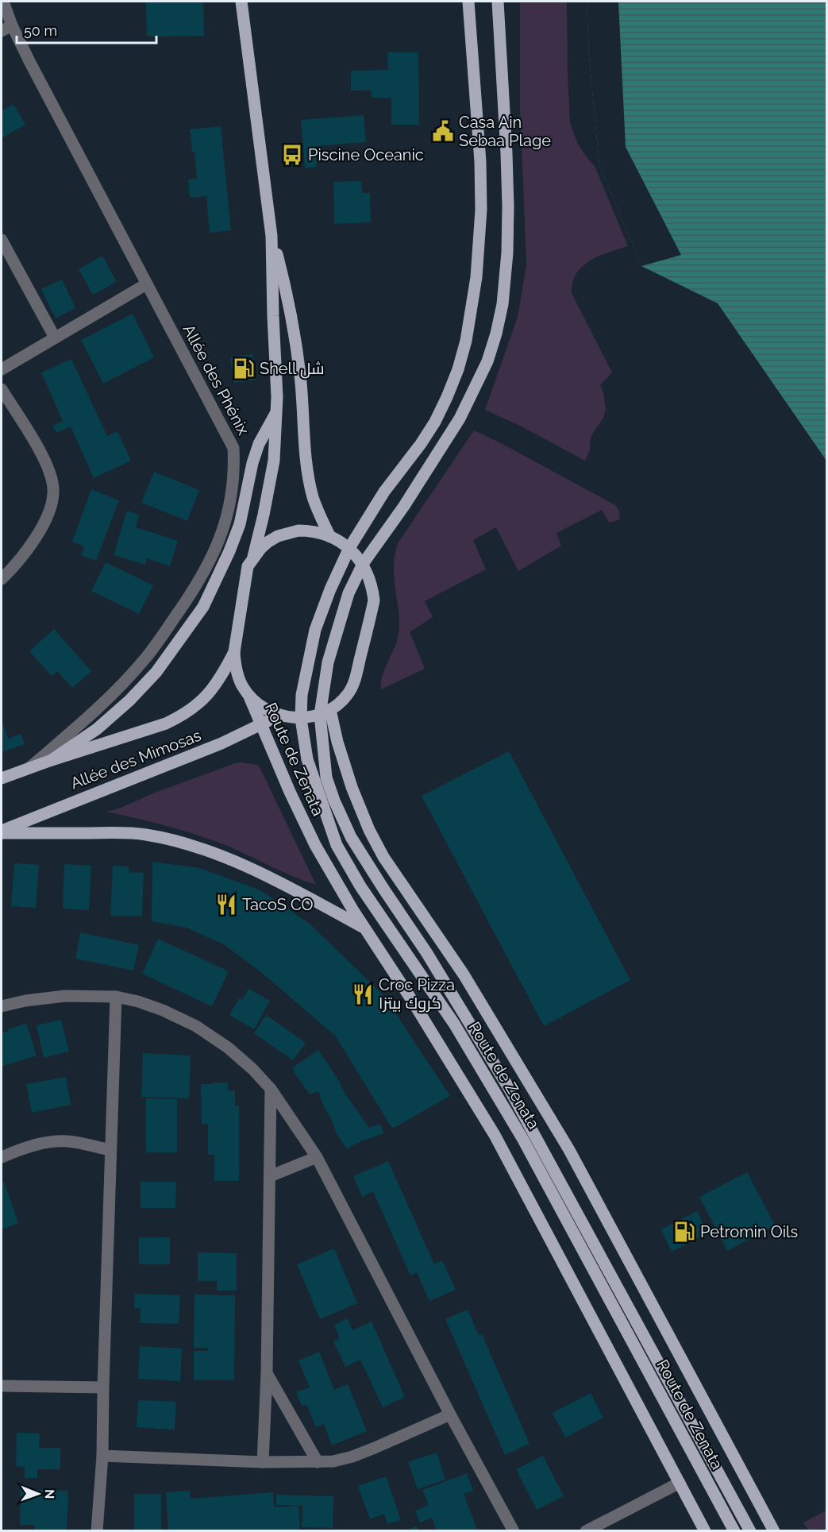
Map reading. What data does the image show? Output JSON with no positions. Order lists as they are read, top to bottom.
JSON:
{
  "streets": {
    "main road": ["Allée des Mimosas", "Route de Zenata"],
    "street": ["Allée des Phénix"]
  },
  "crossings": [
    ["Allée des Phénix", "Allée des Mimosas"],
    ["Allée des Mimosas", "Route de Zenata"]
  ],
  "places": {
    "public building": ["Casa Ain Sebaa Plage"],
    "bus stop": ["Piscine Oceanic"],
    "fuel station": ["Shell شل", "Petromin Oils"],
    "restaurant": ["TacoS CO", "Croc Pizza كروك بيتزا"]
  },
  "scale_bar": "50 m",
  "north": "right"
}
